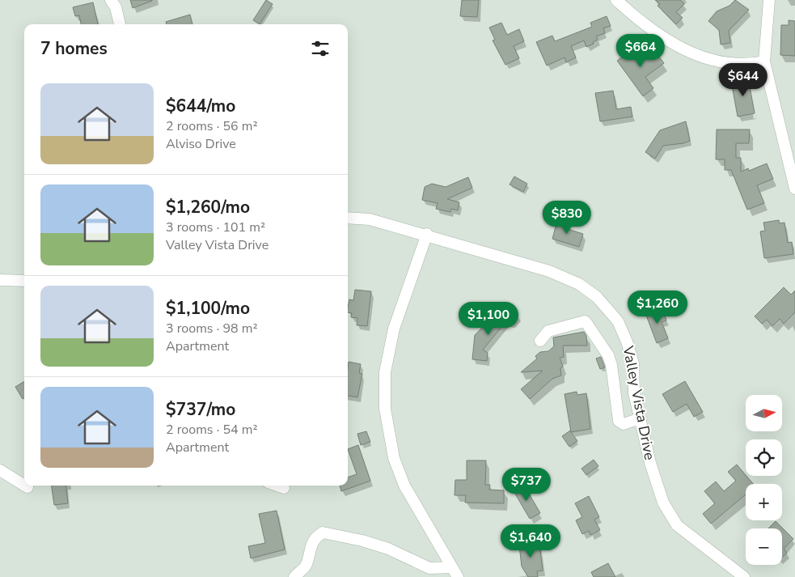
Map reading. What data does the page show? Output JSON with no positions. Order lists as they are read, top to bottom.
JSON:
{
  "streets": {
    "street": ["Valley Vista Drive"]
  },
  "north": "right",
  "page": {
    "heading": "7 homes",
    "price": [
      "$664",
      "$644",
      "$830",
      "$1,260",
      "$1,100",
      "$737",
      "$1,640"
    ],
    "list": [
      {
        "name": "$644/mo",
        "note": "2 rooms · 56 m² · Alviso Drive"
      },
      {
        "name": "$1,260/mo",
        "note": "3 rooms · 101 m² · Valley Vista Drive"
      },
      {
        "name": "$1,100/mo",
        "note": "3 rooms · 98 m² · Apartment"
      },
      {
        "name": "$737/mo",
        "note": "2 rooms · 54 m² · Apartment"
      }
    ],
    "map_buttons": ["+", "−"]
  }
}
